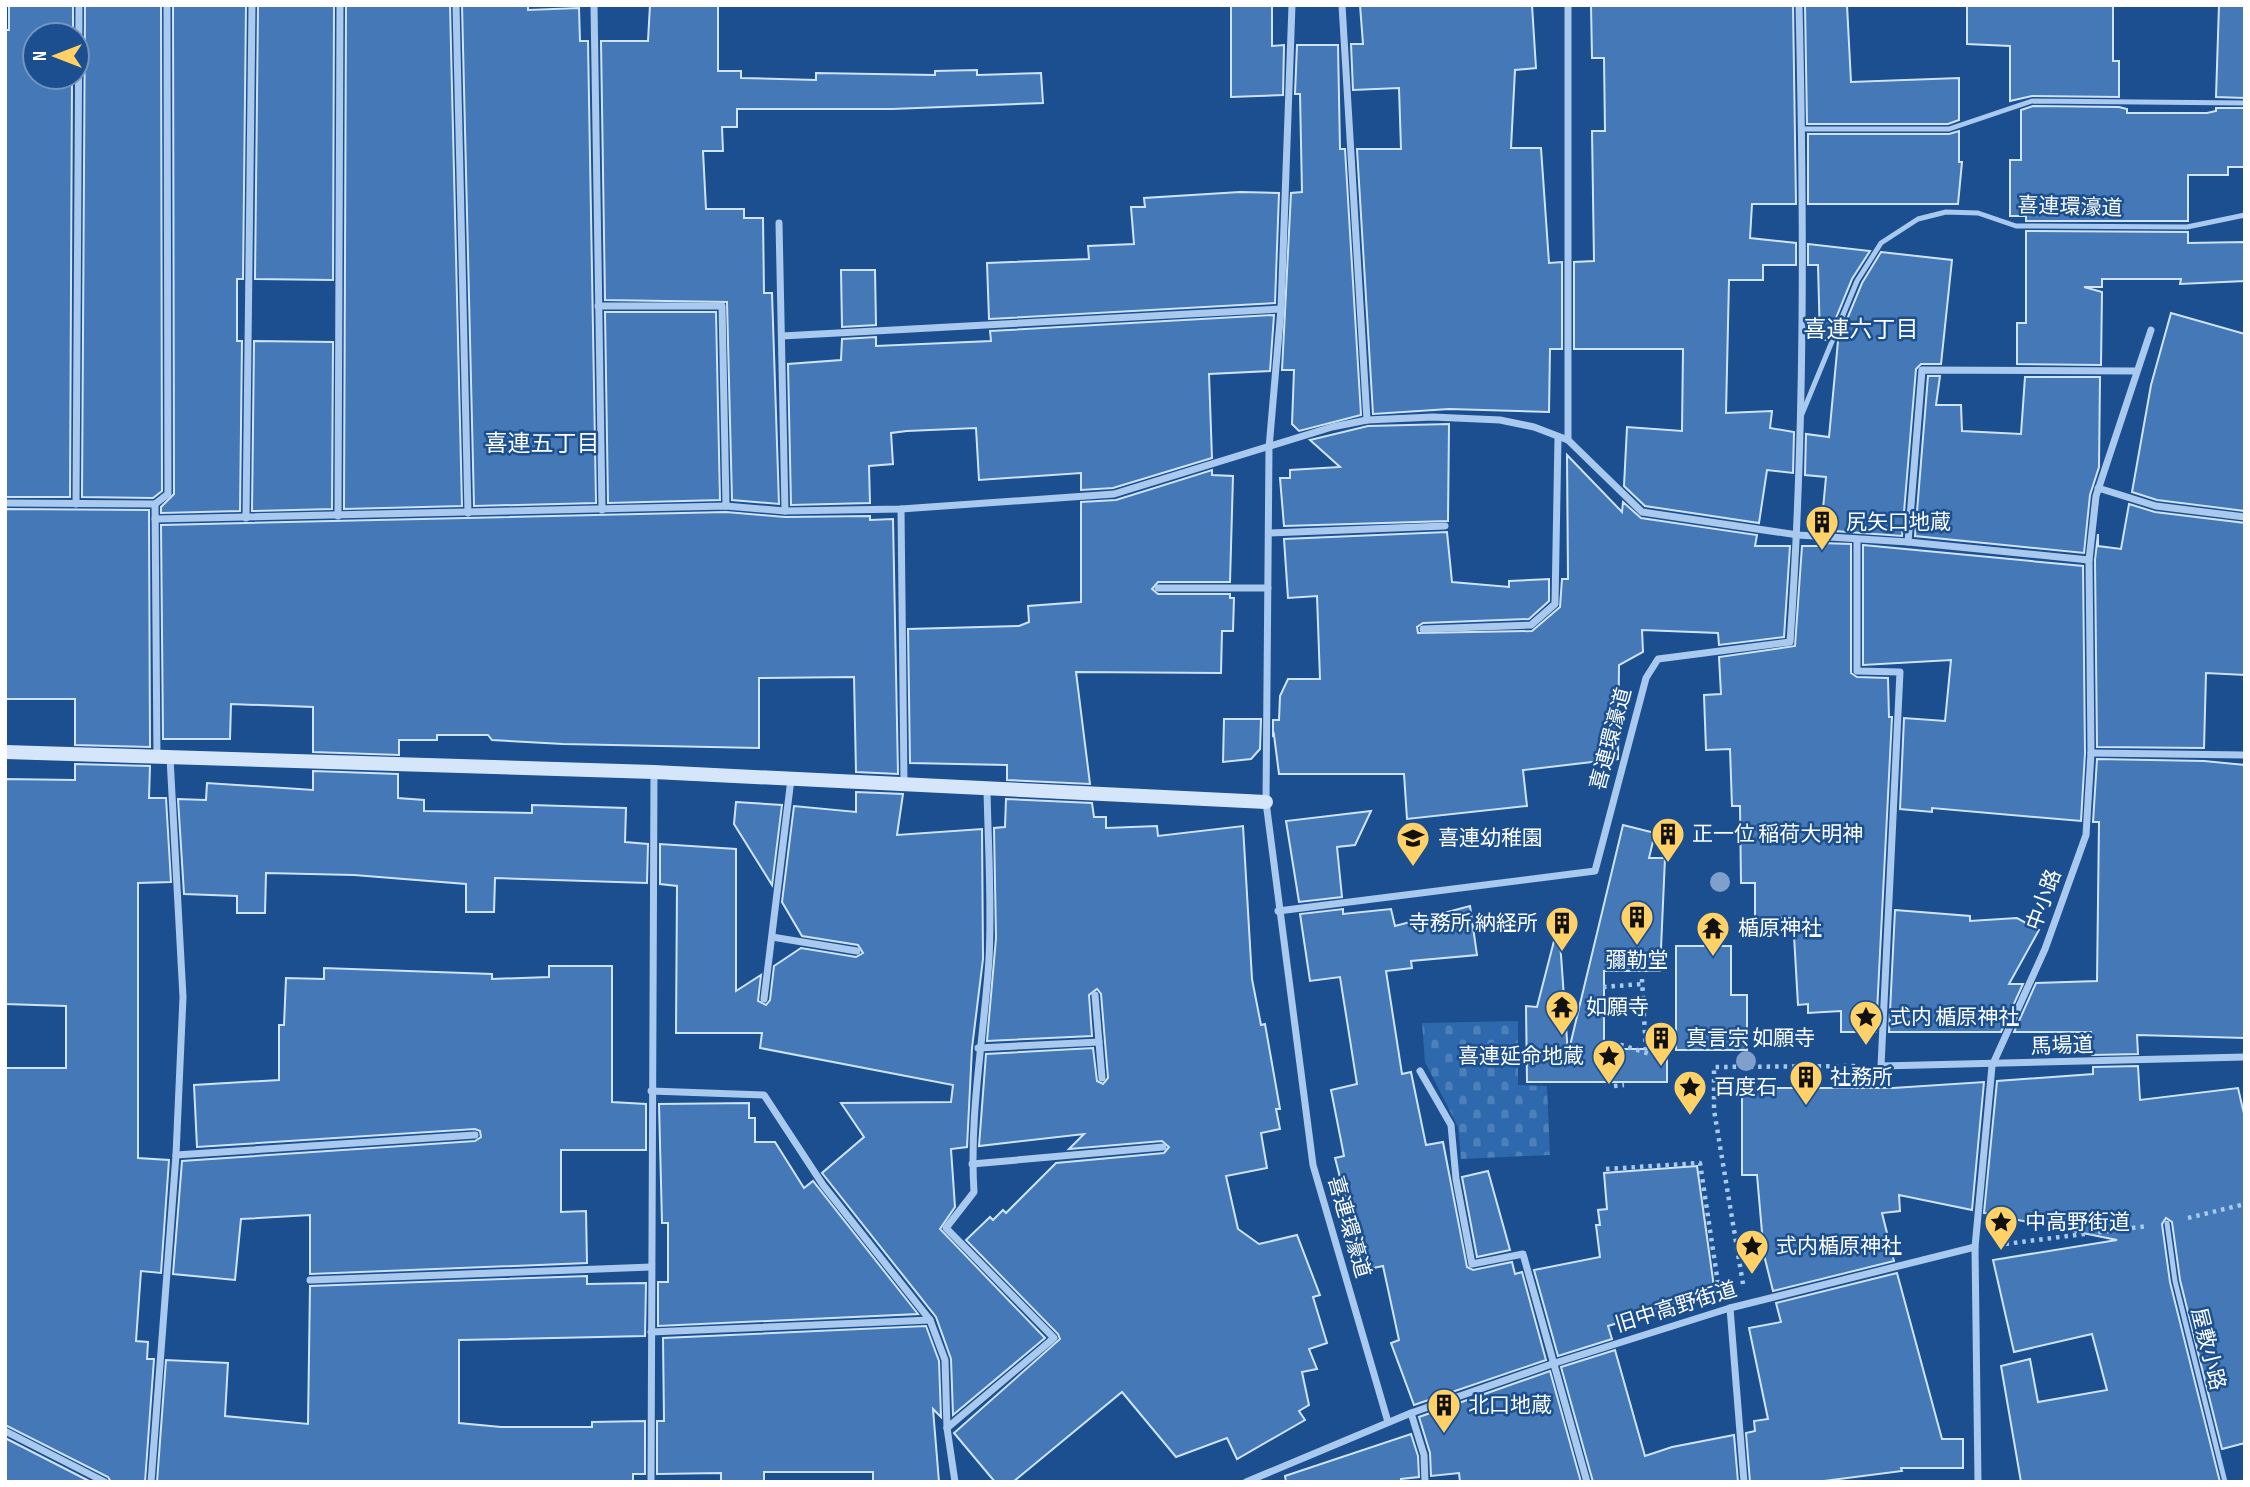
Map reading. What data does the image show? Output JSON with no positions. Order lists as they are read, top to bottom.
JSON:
{
  "streets": {
    "street": [
      "喜連環濠道",
      "中小路",
      "馬場道",
      "旧中高野街道"
    ],
    "lane": ["屋敷小路"]
  },
  "crossings": [
    ["喜連環濠道", "旧中高野街道"],
    ["中小路", "馬場道"],
    ["中小路", "旧中高野街道"]
  ],
  "districts": ["喜連六丁目", "喜連五丁目"],
  "places": {
    "building": [
      "尻矢口地蔵",
      "正一位 稲荷大明神",
      "彌勒堂",
      "寺務所 納経所",
      "真言宗 如願寺",
      "社務所",
      "北口地蔵"
    ],
    "school or university": ["喜連幼稚園"],
    "temple": ["楯原神社", "如願寺"],
    "place": [
      "式内 楯原神社",
      "喜連延命地蔵",
      "百度石",
      "中高野街道",
      "式内楯原神社"
    ]
  },
  "north": "left"
}
